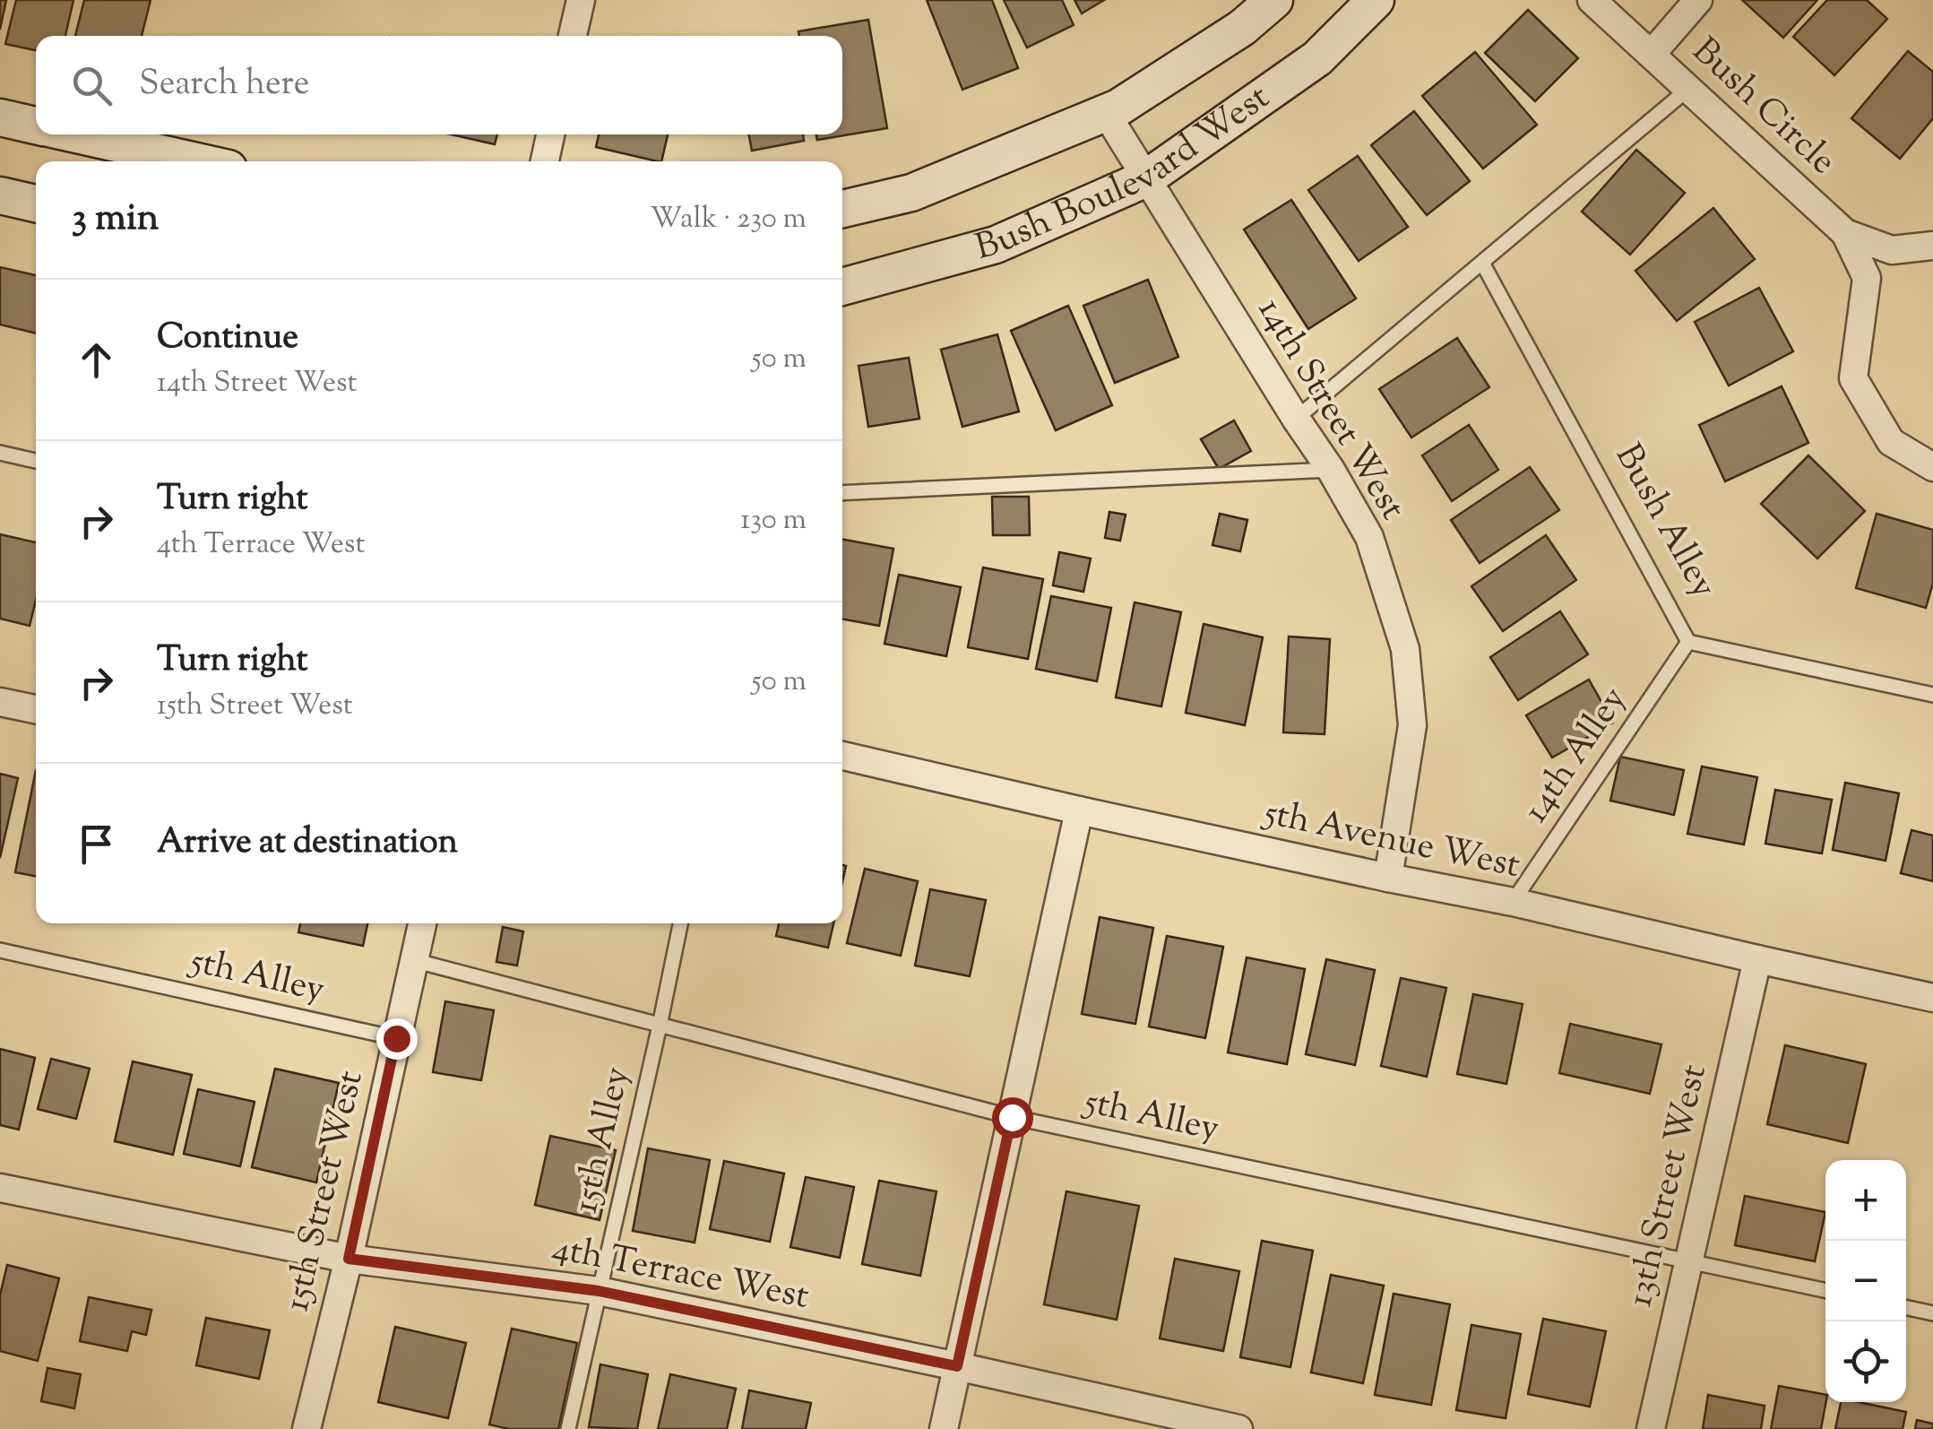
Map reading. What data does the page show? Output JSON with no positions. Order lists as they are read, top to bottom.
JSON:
{
  "streets": {
    "main road": ["Bush Boulevard West"],
    "street": [
      "Bush Circle",
      "14th Street West",
      "5th Avenue West",
      "13th Street West",
      "15th Street West",
      "4th Terrace West"
    ],
    "lane": [
      "Bush Alley",
      "14th Alley",
      "5th Alley",
      "15th Alley"
    ]
  },
  "crossings": [
    ["Bush Boulevard West", "14th Street West"],
    ["14th Street West", "5th Avenue West"],
    ["Bush Alley", "14th Alley"],
    ["14th Alley", "5th Avenue West"],
    ["5th Avenue West", "13th Street West"],
    ["5th Alley", "15th Alley"],
    ["5th Alley", "13th Street West"],
    ["5th Alley", "15th Street West"],
    ["15th Alley", "4th Terrace West"],
    ["15th Street West", "4th Terrace West"]
  ],
  "page": {
    "search": "Search here",
    "heading": ["3 min", "Walk · 230 m"],
    "list": [
      ["Continue", "14th Street West", "50 m"],
      ["Turn right", "4th Terrace West", "130 m"],
      ["Turn right", "15th Street West", "50 m"],
      "Arrive at destination"
    ],
    "map_buttons": ["+", "−"]
  }
}
